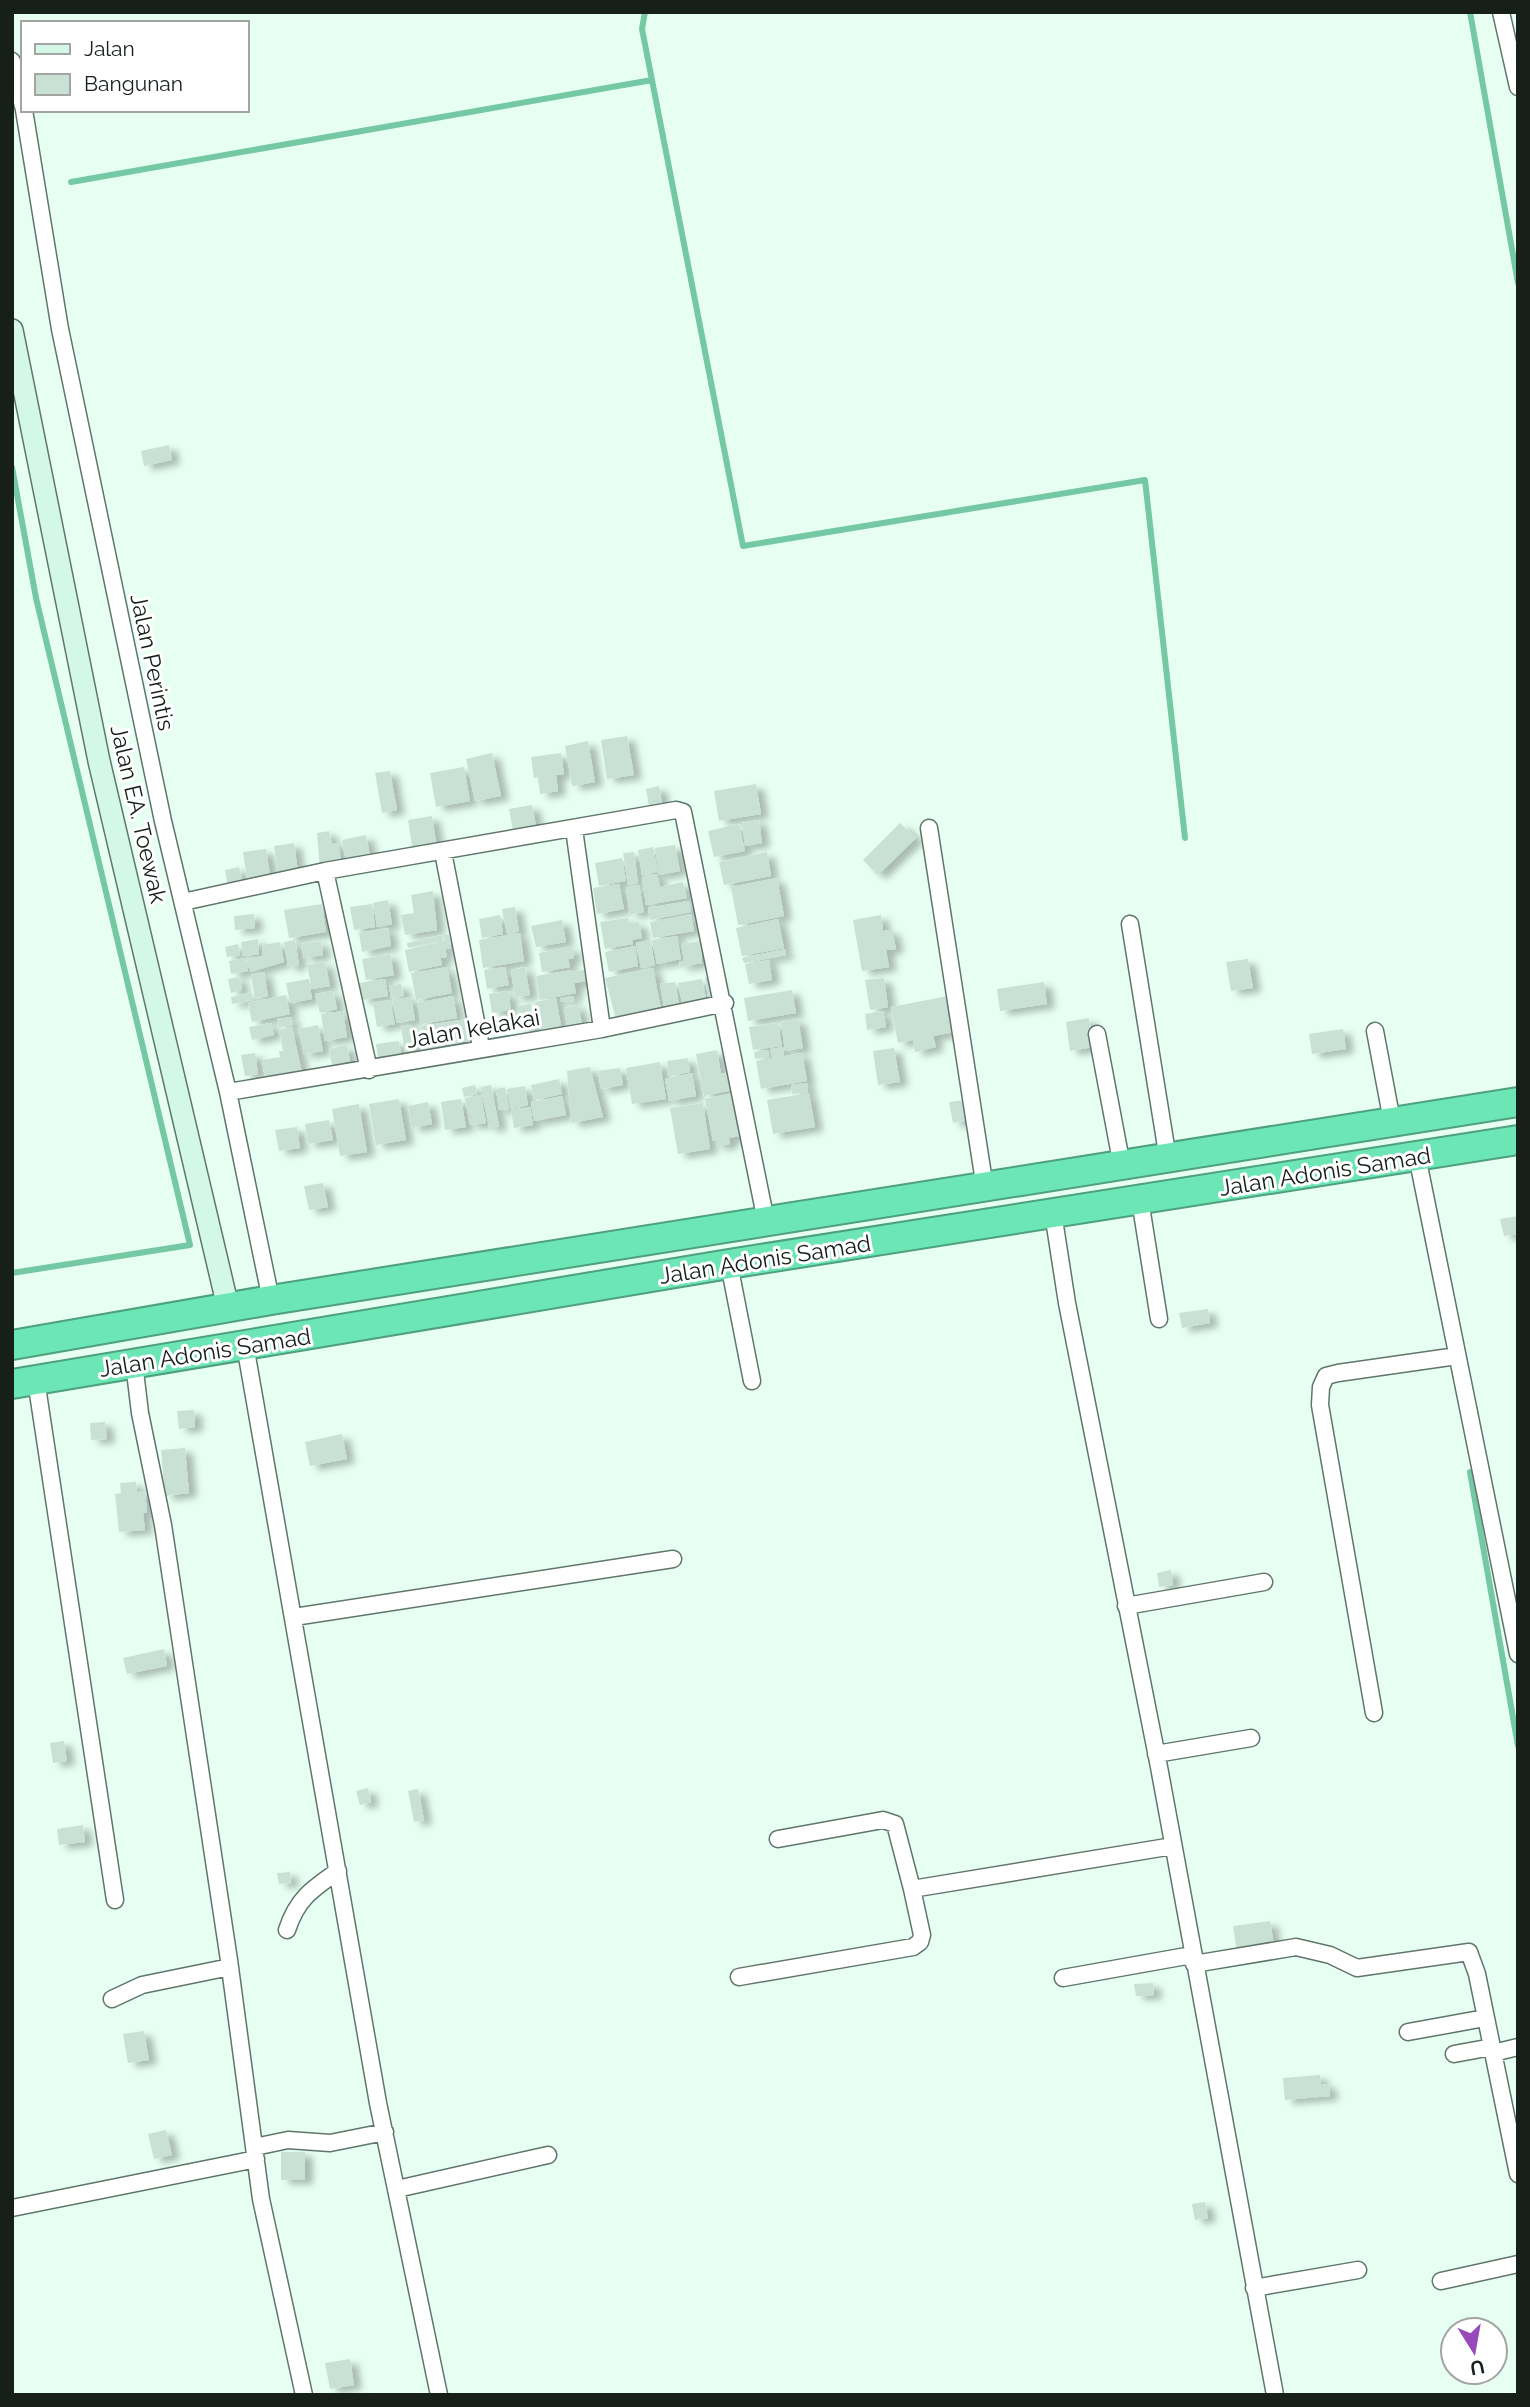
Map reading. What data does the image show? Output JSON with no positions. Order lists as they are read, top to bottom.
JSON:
{
  "streets": {
    "highway": ["Jalan Adonis Samad"],
    "street": ["Jalan Perintis", "Jalan EA. Toewak", "Jalan kelakai"]
  },
  "crossings": [
    ["Jalan Perintis", "Jalan kelakai"]
  ],
  "legend": ["Jalan", "Bangunan"],
  "north": "bottom"
}
